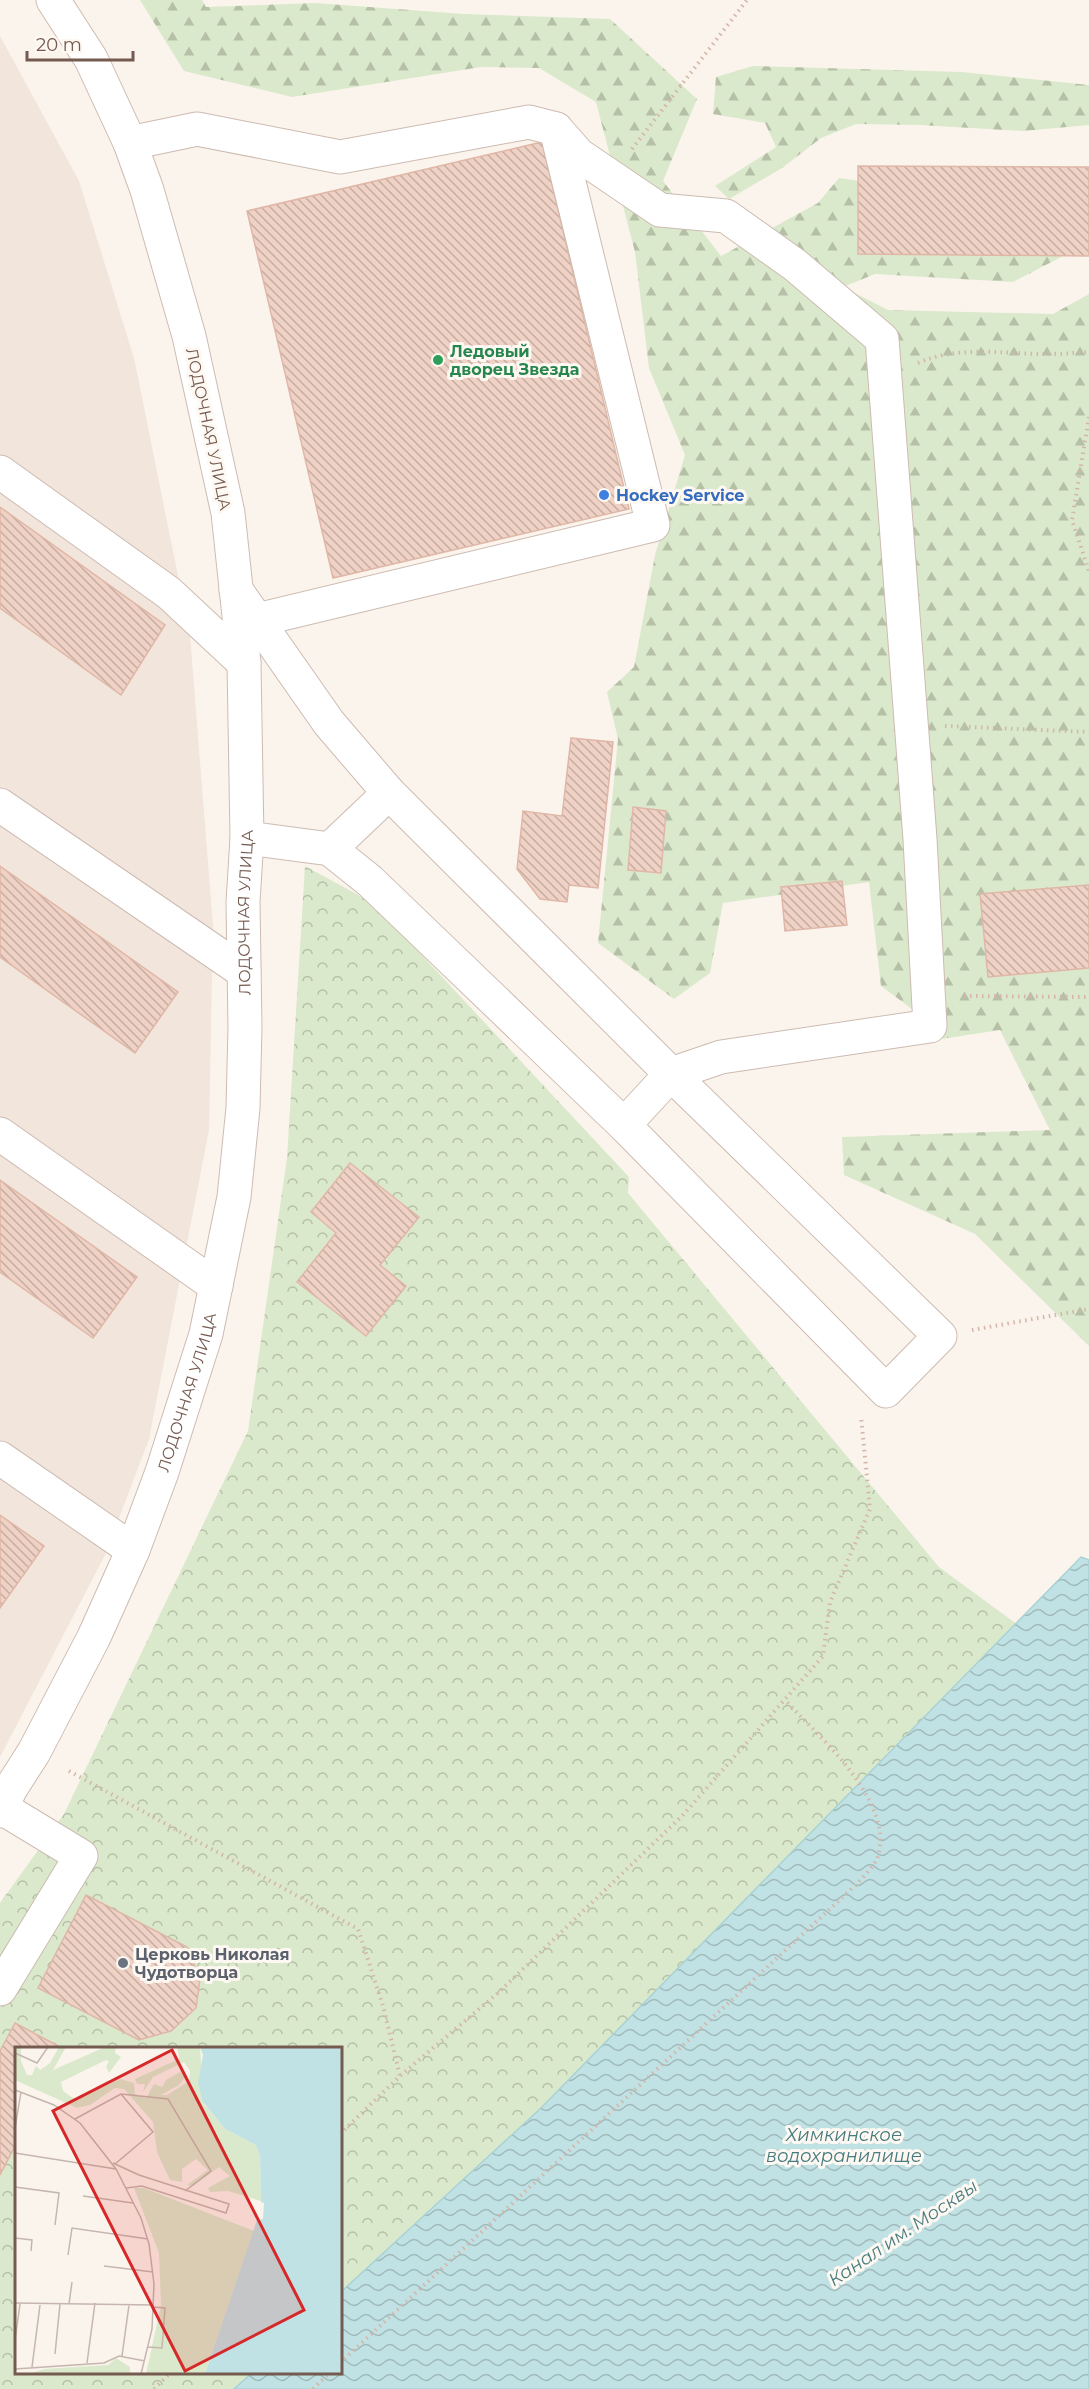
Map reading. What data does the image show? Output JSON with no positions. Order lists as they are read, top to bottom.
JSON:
{
  "streets": {
    "street": ["ЛОДОЧНАЯ УЛИЦА"]
  },
  "water": ["Химкинское водохранилище", "Канал им. Москвы"],
  "places": ["Ледовый дворец Звезда", "Hockey Service", "Церковь Николая Чудотворца"],
  "scale_bar": "20 m"
}
